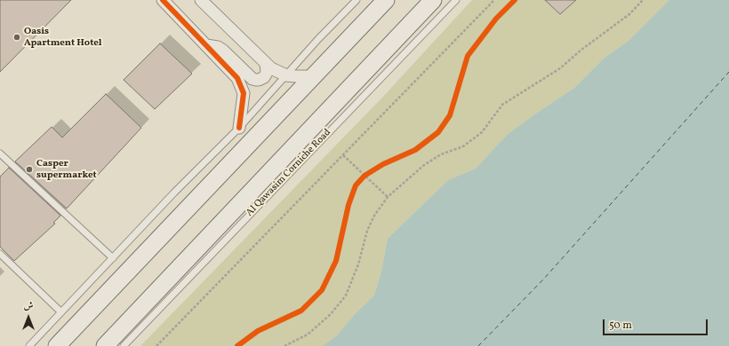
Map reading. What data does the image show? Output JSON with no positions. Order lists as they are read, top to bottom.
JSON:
{
  "streets": {
    "main road": ["Al Qawasim Corniche Road"]
  },
  "places": ["Oasis Apartment Hotel", "Casper supermarket"],
  "scale_bar": "50 m",
  "north": "top"
}
